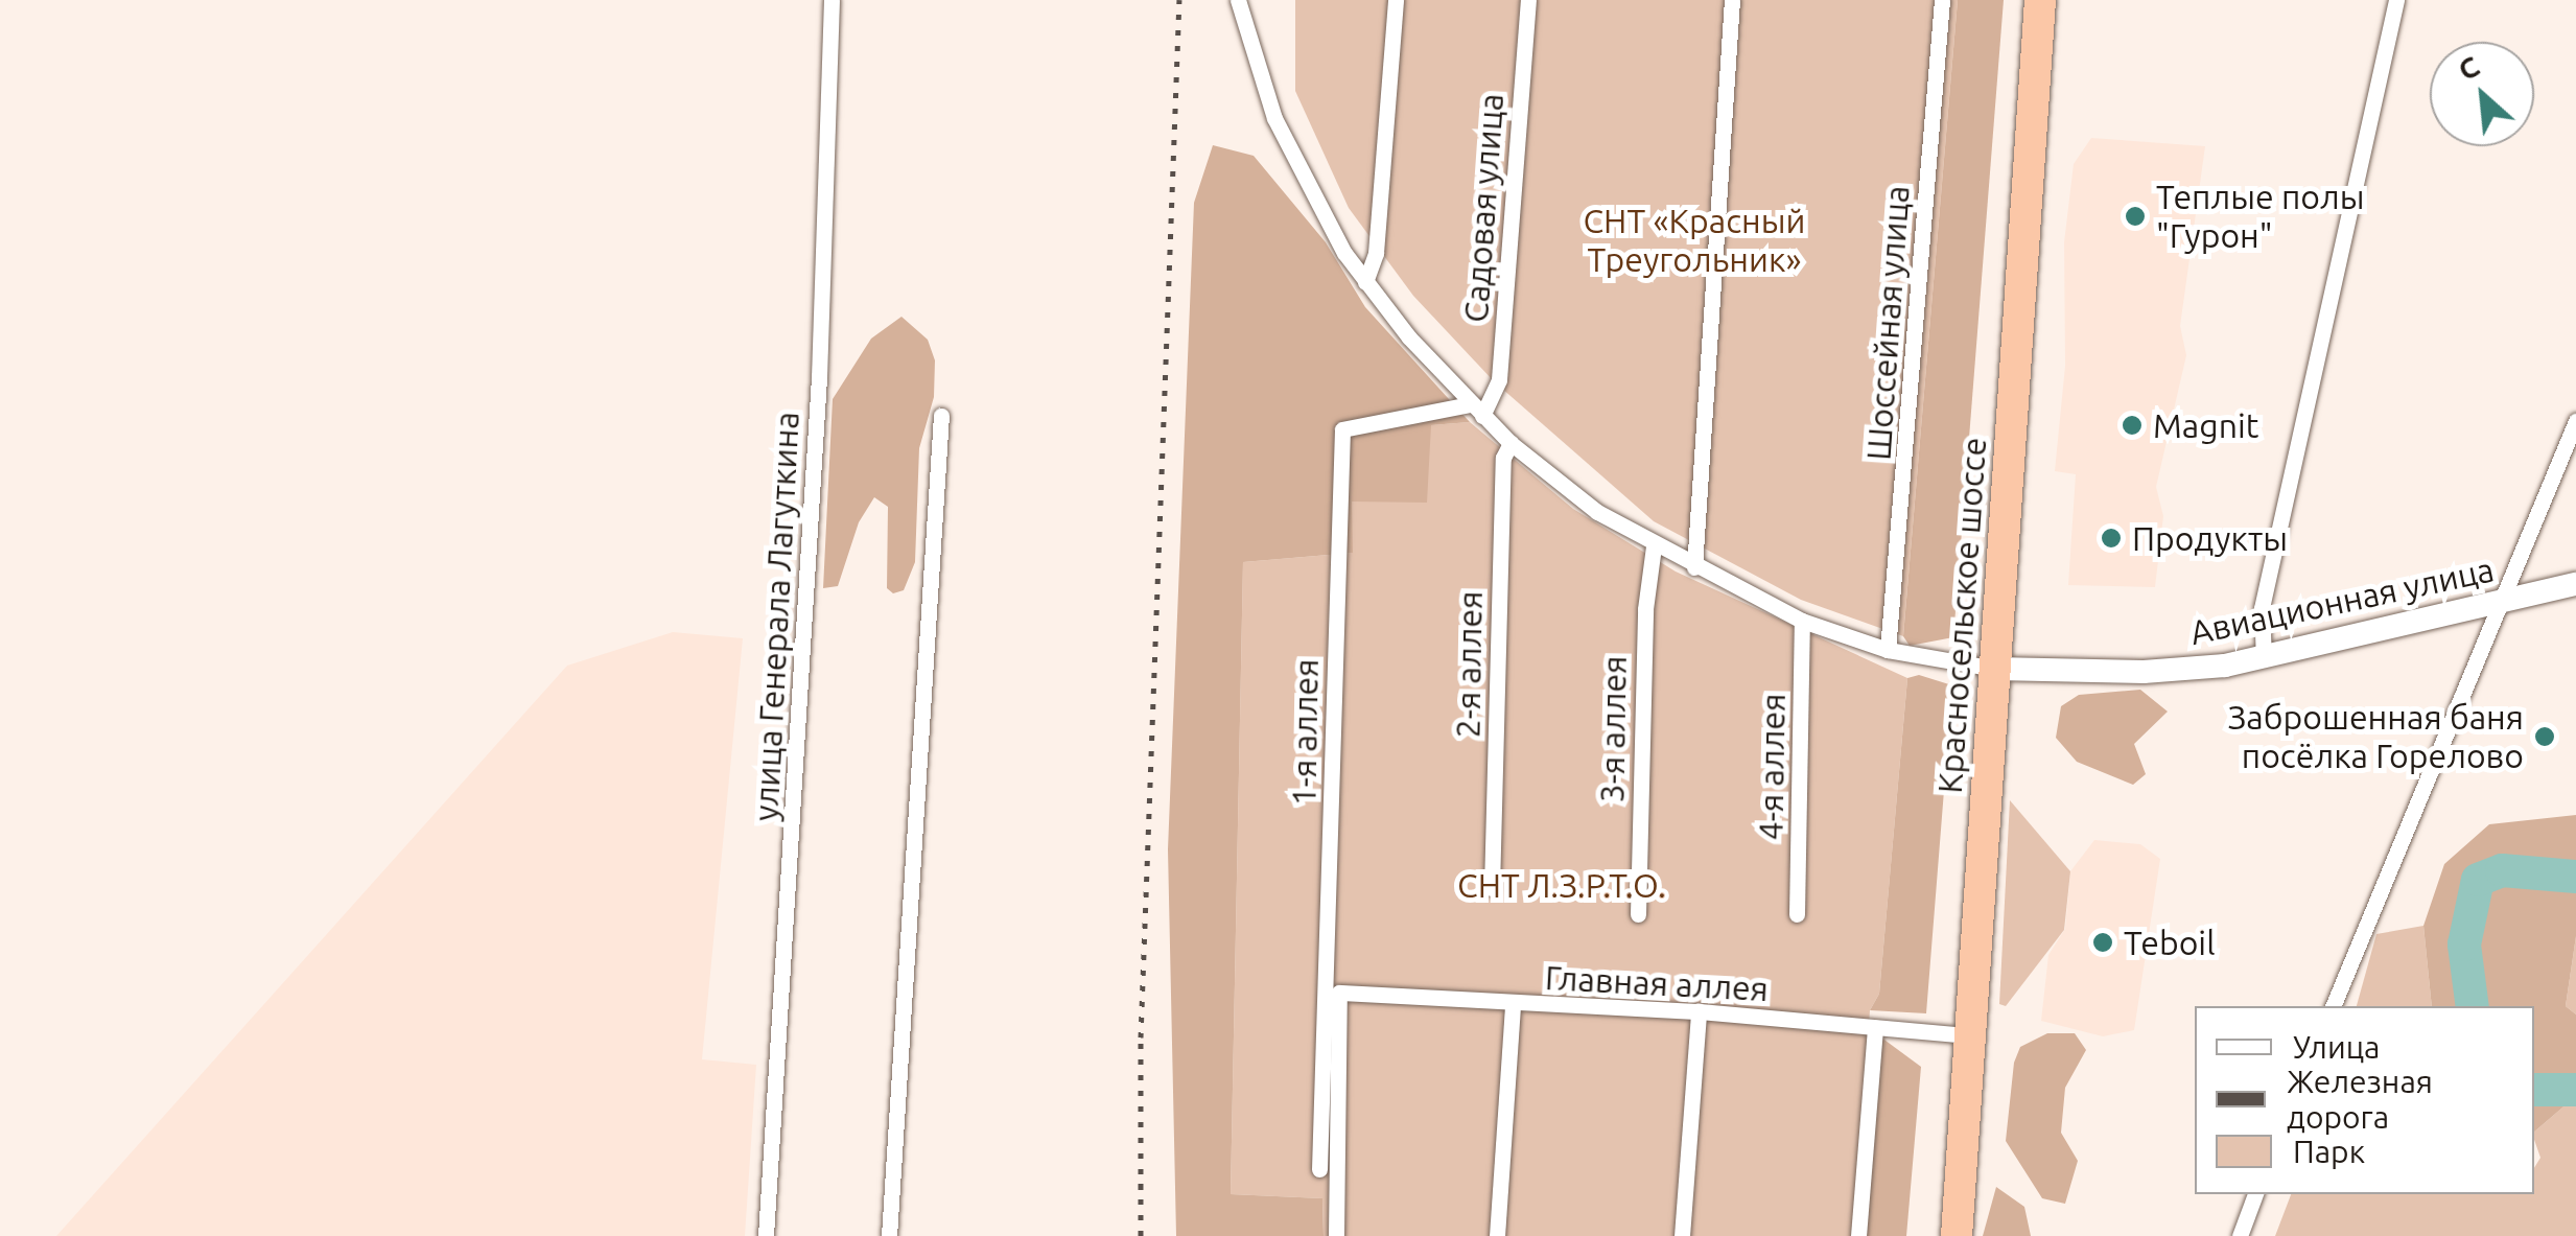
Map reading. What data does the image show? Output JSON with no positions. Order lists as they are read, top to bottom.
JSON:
{
  "streets": {
    "highway": ["Красносельское шоссе"],
    "street": [
      "Садовая улица",
      "Шоссейная улица",
      "Авиационная улица",
      "улица Генерала Лагуткина",
      "2-я аллея",
      "3-я аллея",
      "1-я аллея",
      "4-я аллея",
      "Главная аллея"
    ]
  },
  "crossings": [
    ["Садовая улица", "1-я аллея"],
    ["Авиационная улица", "Красносельское шоссе"],
    ["Красносельское шоссе", "Главная аллея"]
  ],
  "parks": ["СНТ «Красный Треугольник»", "СНТ Л.З.Р.Т.О."],
  "places": [
    "Теплые полы \"Гурон\"",
    "Magnit",
    "Продукты",
    "Заброшенная баня посёлка Горелово",
    "Teboil"
  ],
  "legend": ["Улица", "Железная дорога", "Парк"],
  "north": "top left"
}
